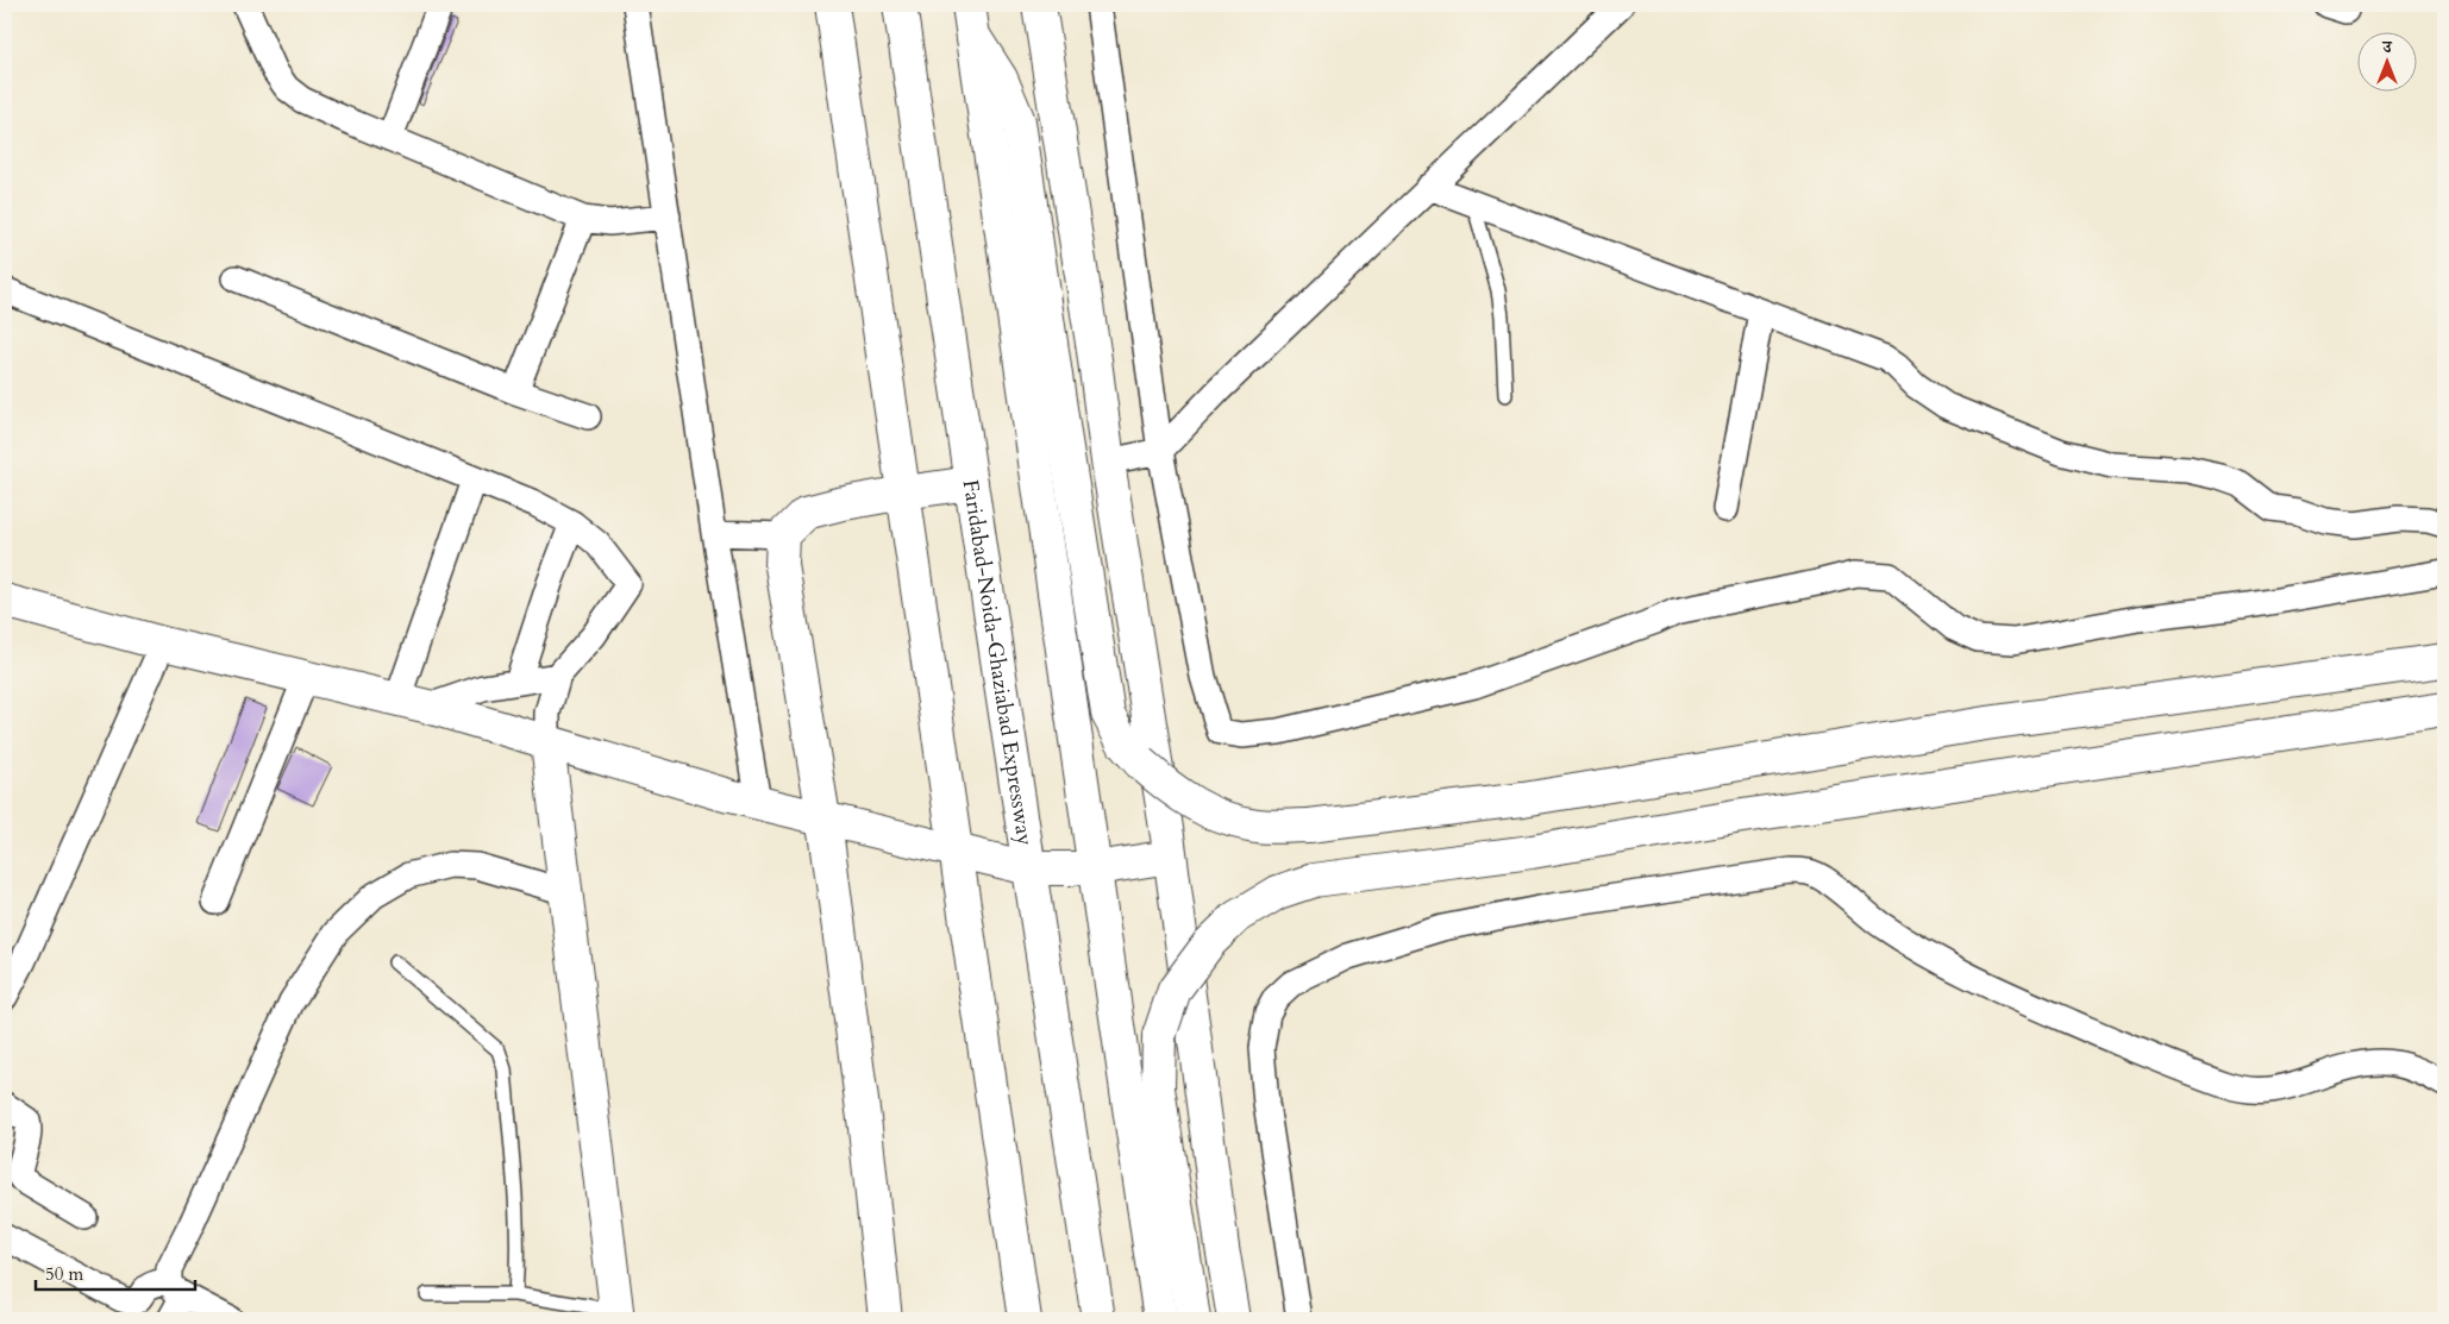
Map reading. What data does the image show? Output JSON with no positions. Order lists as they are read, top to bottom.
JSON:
{
  "streets": {
    "street": ["Faridabad-Noida-Ghaziabad Expressway"]
  },
  "scale_bar": "50 m",
  "north": "top"
}
